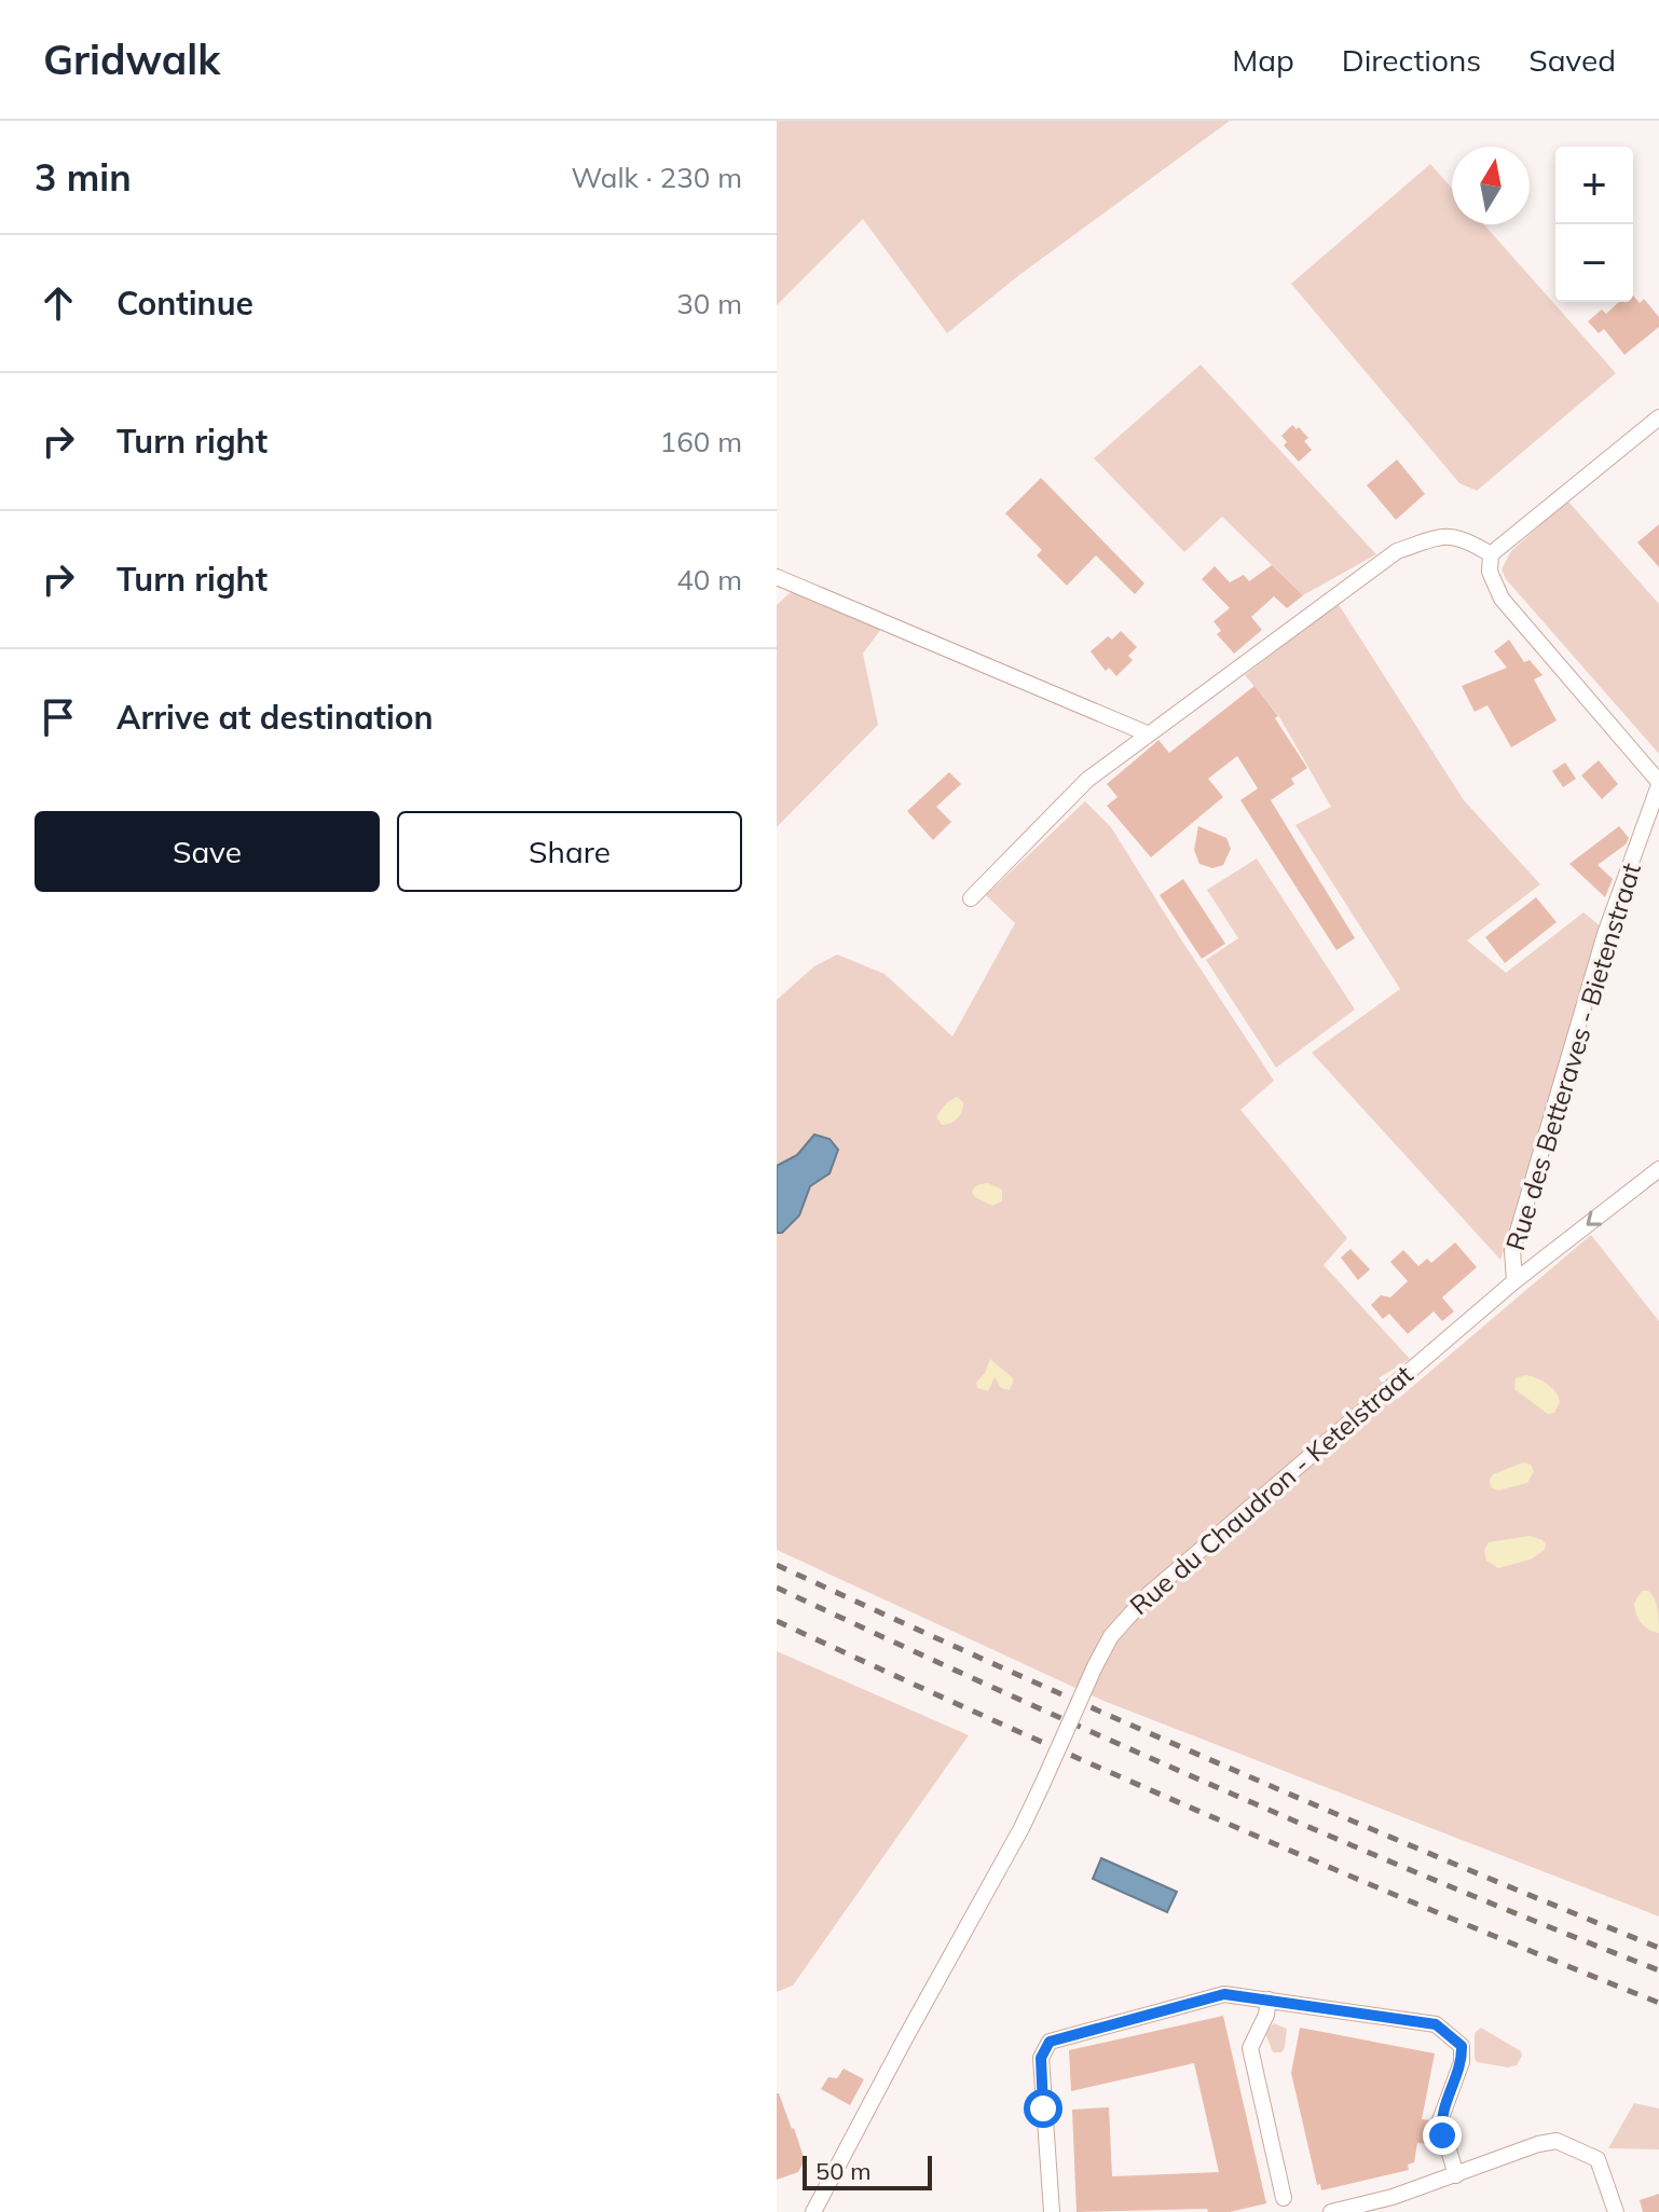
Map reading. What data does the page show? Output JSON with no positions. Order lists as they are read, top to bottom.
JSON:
{
  "streets": {
    "street": ["Rue des Betteraves - Bietenstraat", "Rue du Chaudron - Ketelstraat"]
  },
  "crossings": [
    ["Rue des Betteraves - Bietenstraat", "Rue du Chaudron - Ketelstraat"]
  ],
  "scale_bar": "50 m",
  "north": "top",
  "page": {
    "header": "Gridwalk",
    "nav": ["Map", "Directions", "Saved"],
    "heading": ["3 min", "Walk · 230 m"],
    "map_buttons": ["+", "−"],
    "list": [
      ["Continue", "30 m"],
      ["Turn right", "160 m"],
      ["Turn right", "40 m"],
      "Arrive at destination"
    ],
    "buttons": ["Save", "Share"],
    "scale": "50 m"
  }
}
